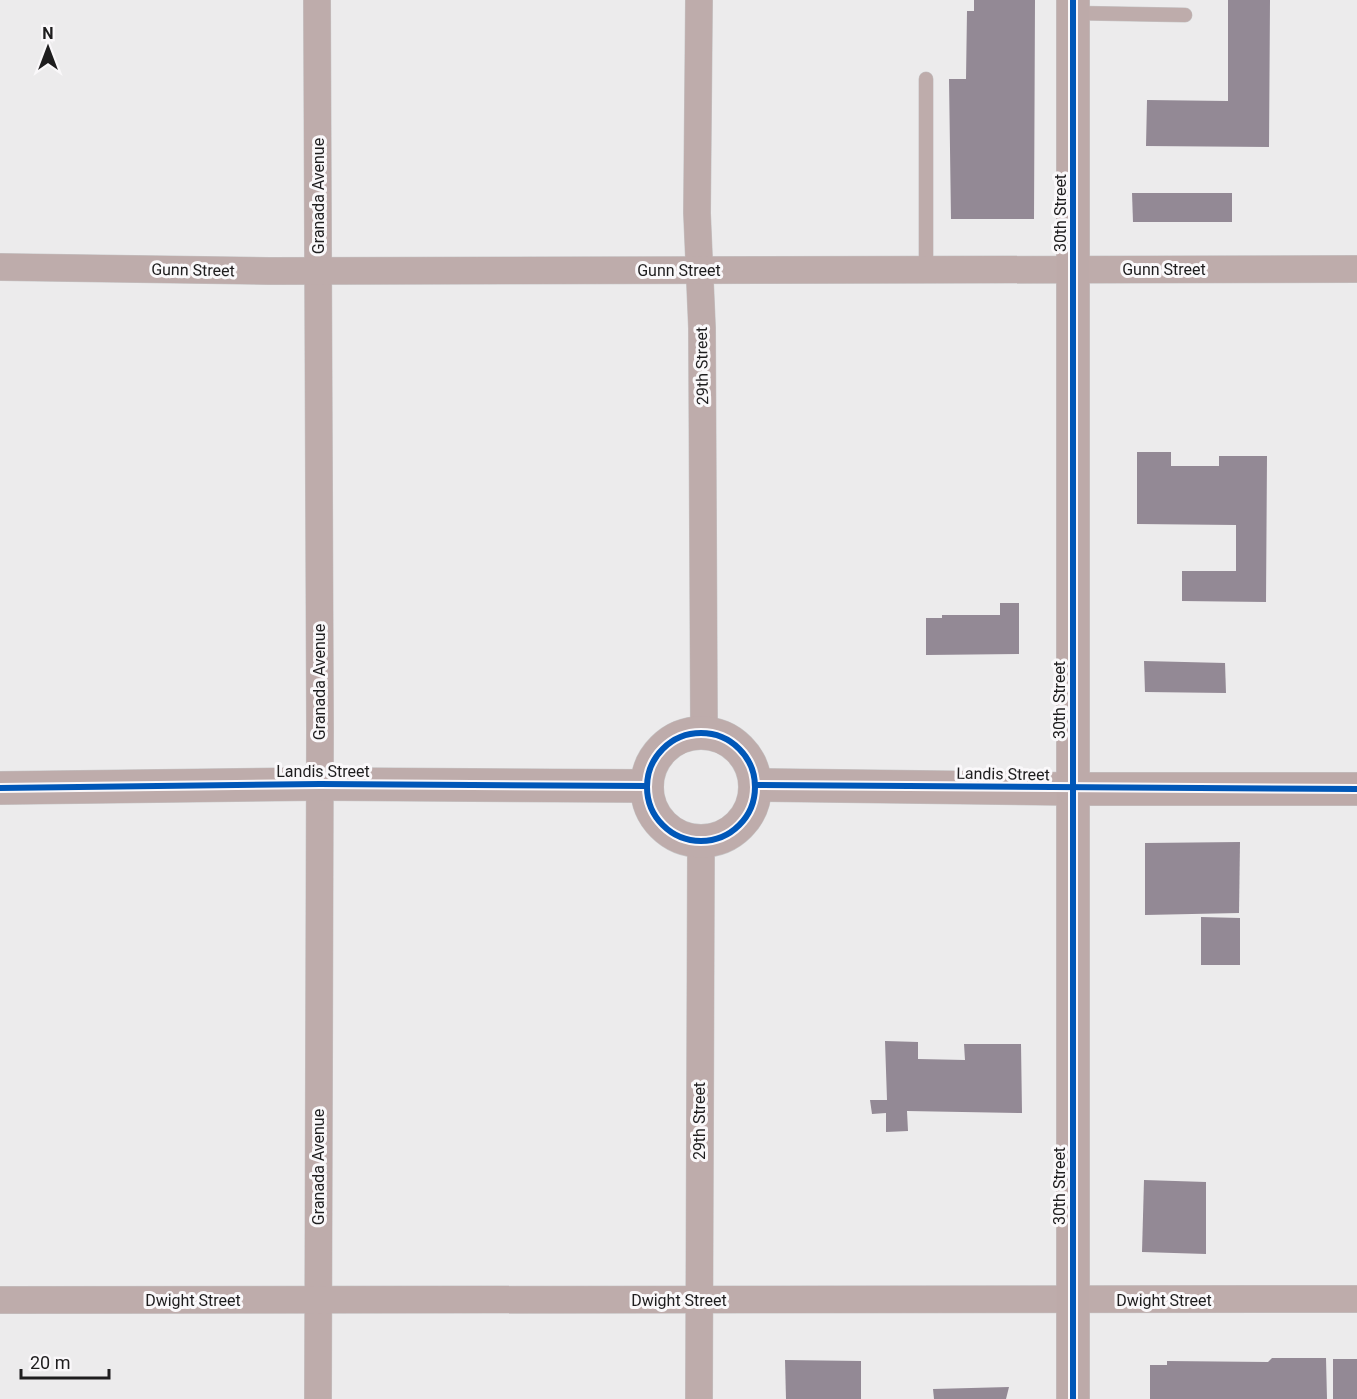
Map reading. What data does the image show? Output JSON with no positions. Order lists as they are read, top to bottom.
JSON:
{
  "streets": {
    "main road": ["30th Street", "Landis Street"],
    "street": [
      "Granada Avenue",
      "Gunn Street",
      "29th Street",
      "Dwight Street"
    ]
  },
  "crossings": [
    ["Granada Avenue", "Gunn Street"],
    ["Granada Avenue", "Landis Street"],
    ["Granada Avenue", "Dwight Street"],
    ["30th Street", "Gunn Street"],
    ["30th Street", "Landis Street"],
    ["30th Street", "Dwight Street"],
    ["Gunn Street", "29th Street"],
    ["29th Street", "Landis Street"],
    ["29th Street", "Dwight Street"]
  ],
  "scale_bar": "20 m",
  "north": "top"
}
